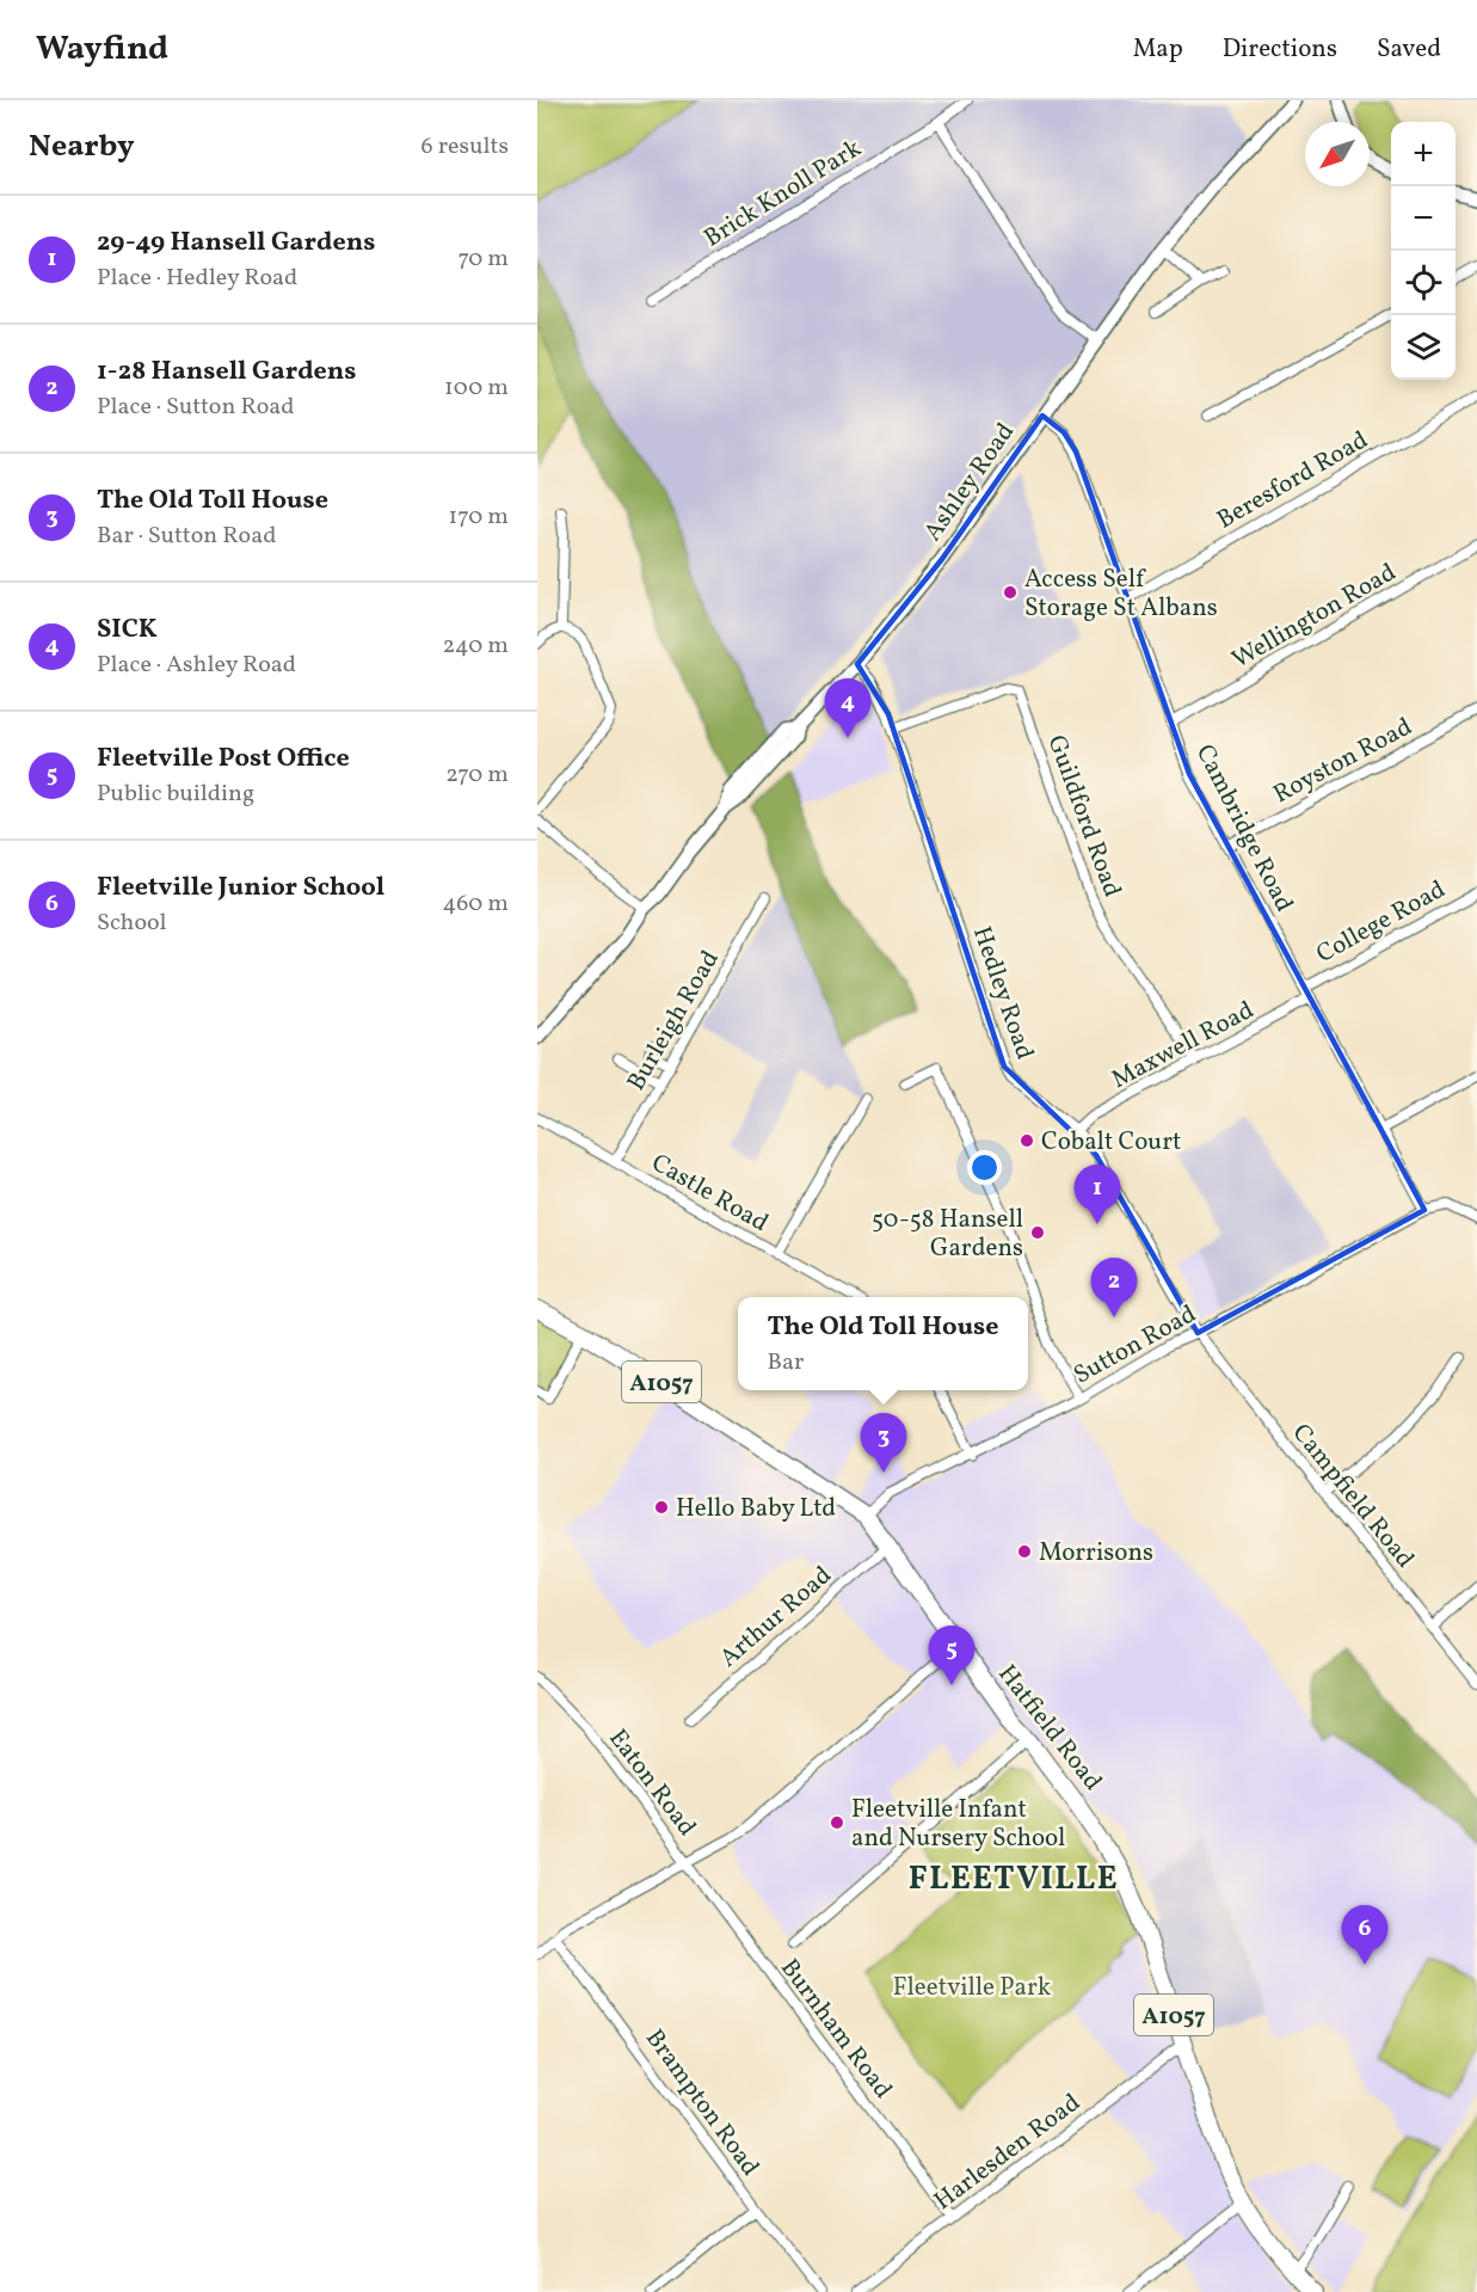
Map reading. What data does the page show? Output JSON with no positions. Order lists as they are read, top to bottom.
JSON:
{
  "streets": {
    "main road": ["A1057", "Hatfield Road"],
    "street": [
      "Brick Knoll Park",
      "Beresford Road",
      "Ashley Road",
      "Wellington Road",
      "Royston Road",
      "Guildford Road",
      "Cambridge Road",
      "College Road",
      "Hedley Road",
      "Burleigh Road",
      "Maxwell Road",
      "Castle Road",
      "Sutton Road",
      "Campfield Road",
      "Arthur Road",
      "Eaton Road",
      "Burnham Road",
      "Brampton Road",
      "Harlesden Road"
    ]
  },
  "crossings": [
    ["Beresford Road", "Cambridge Road"],
    ["Ashley Road", "Cambridge Road"],
    ["Ashley Road", "Hedley Road"],
    ["Wellington Road", "Cambridge Road"],
    ["Royston Road", "Cambridge Road"],
    ["Guildford Road", "Hedley Road"],
    ["Guildford Road", "Maxwell Road"],
    ["Cambridge Road", "College Road"],
    ["Cambridge Road", "Maxwell Road"],
    ["Cambridge Road", "Sutton Road"],
    ["Hedley Road", "Maxwell Road"],
    ["Hedley Road", "Sutton Road"],
    ["Hedley Road", "Campfield Road"],
    ["Burleigh Road", "Castle Road"],
    ["Sutton Road", "Campfield Road"],
    ["Sutton Road", "Hatfield Road"],
    ["Arthur Road", "Hatfield Road"],
    ["Hatfield Road", "Harlesden Road"],
    ["Eaton Road", "Burnham Road"],
    ["Burnham Road", "Harlesden Road"]
  ],
  "districts": ["FLEETVILLE"],
  "parks": ["Fleetville Park"],
  "places": [
    "Access Self Storage St Albans",
    "Cobalt Court",
    "50-58 Hansell Gardens",
    "Hello Baby Ltd",
    "Morrisons",
    "Fleetville Infant and Nursery School"
  ],
  "north": "bottom left",
  "page": {
    "header": "Wayfind",
    "nav": ["Map", "Directions", "Saved"],
    "heading": ["Nearby", "6 results"],
    "map_buttons": ["+", "−"],
    "list": [
      {
        "mark": "1",
        "name": "29-49 Hansell Gardens",
        "note": "Place · Hedley Road",
        "value": "70 m"
      },
      {
        "mark": "2",
        "name": "1-28 Hansell Gardens",
        "note": "Place · Sutton Road",
        "value": "100 m"
      },
      {
        "mark": "3",
        "name": "The Old Toll House",
        "note": "Bar · Sutton Road",
        "value": "170 m"
      },
      {
        "mark": "4",
        "name": "SICK",
        "note": "Place · Ashley Road",
        "value": "240 m"
      },
      {
        "mark": "5",
        "name": "Fleetville Post Office",
        "note": "Public building",
        "value": "270 m"
      },
      {
        "mark": "6",
        "name": "Fleetville Junior School",
        "note": "School",
        "value": "460 m"
      }
    ],
    "pins": [
      "4",
      "1",
      "2",
      "3",
      "5",
      "6"
    ],
    "popup": ["The Old Toll House", "Bar"]
  }
}
